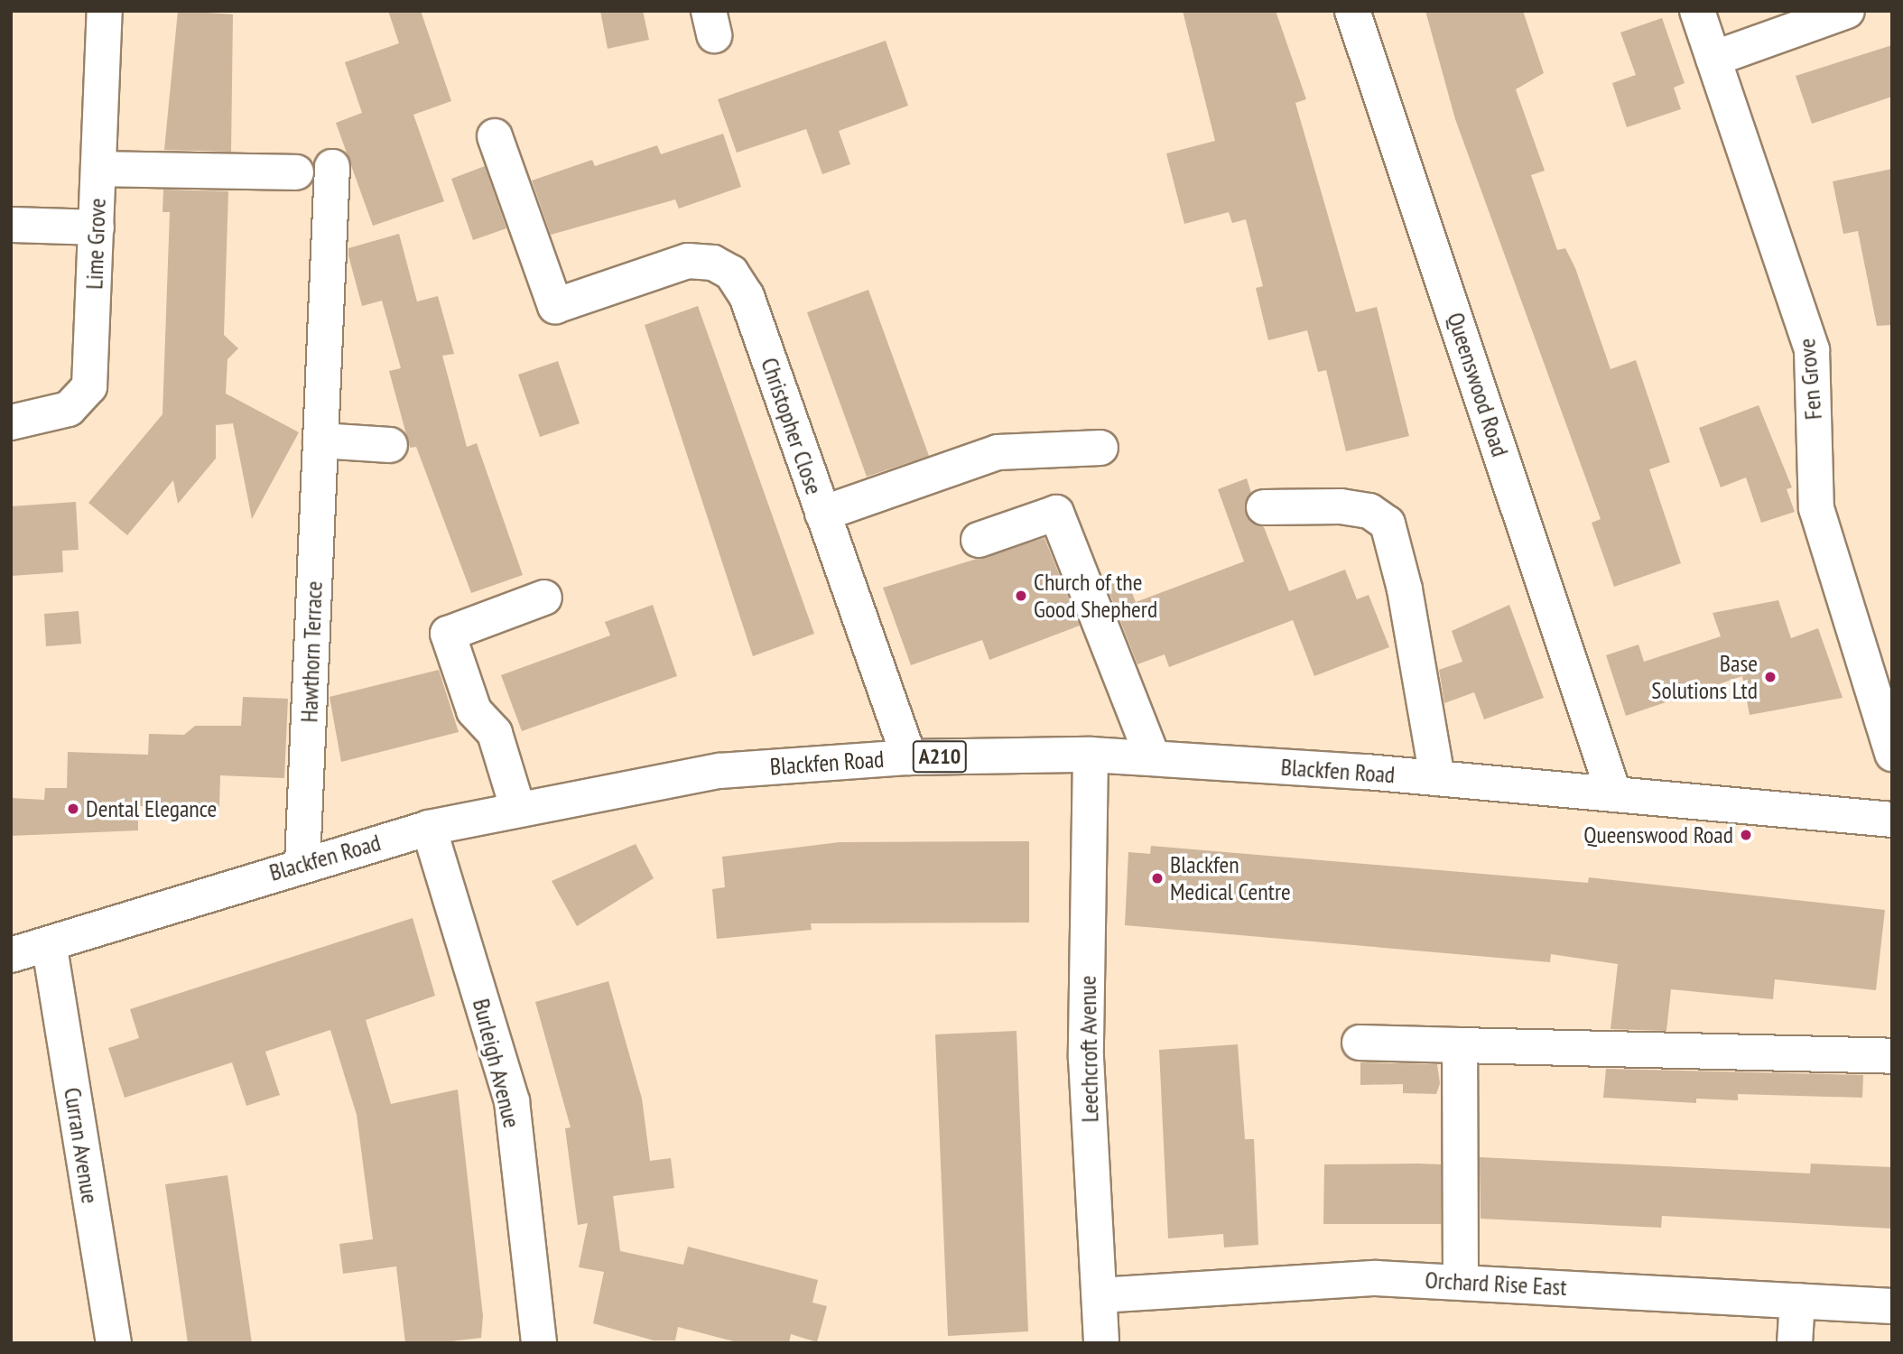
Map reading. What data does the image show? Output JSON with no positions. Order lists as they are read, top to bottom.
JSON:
{
  "streets": {
    "street": [
      "Lime Grove",
      "Fen Grove",
      "Queenswood Road",
      "Christopher Close",
      "Hawthorn Terrace",
      "A210",
      "Blackfen Road",
      "Leechcroft Avenue",
      "Burleigh Avenue",
      "Curran Avenue",
      "Orchard Rise East"
    ]
  },
  "crossings": [
    ["Queenswood Road", "Blackfen Road"],
    ["Christopher Close", "Blackfen Road"],
    ["Hawthorn Terrace", "Blackfen Road"],
    ["Blackfen Road", "Leechcroft Avenue"],
    ["Blackfen Road", "Burleigh Avenue"],
    ["Blackfen Road", "Curran Avenue"],
    ["Leechcroft Avenue", "Orchard Rise East"]
  ],
  "places": [
    "Church of the Good Shepherd",
    "Base Solutions Ltd",
    "Dental Elegance",
    "Queenswood Road",
    "Blackfen Medical Centre"
  ]
}
